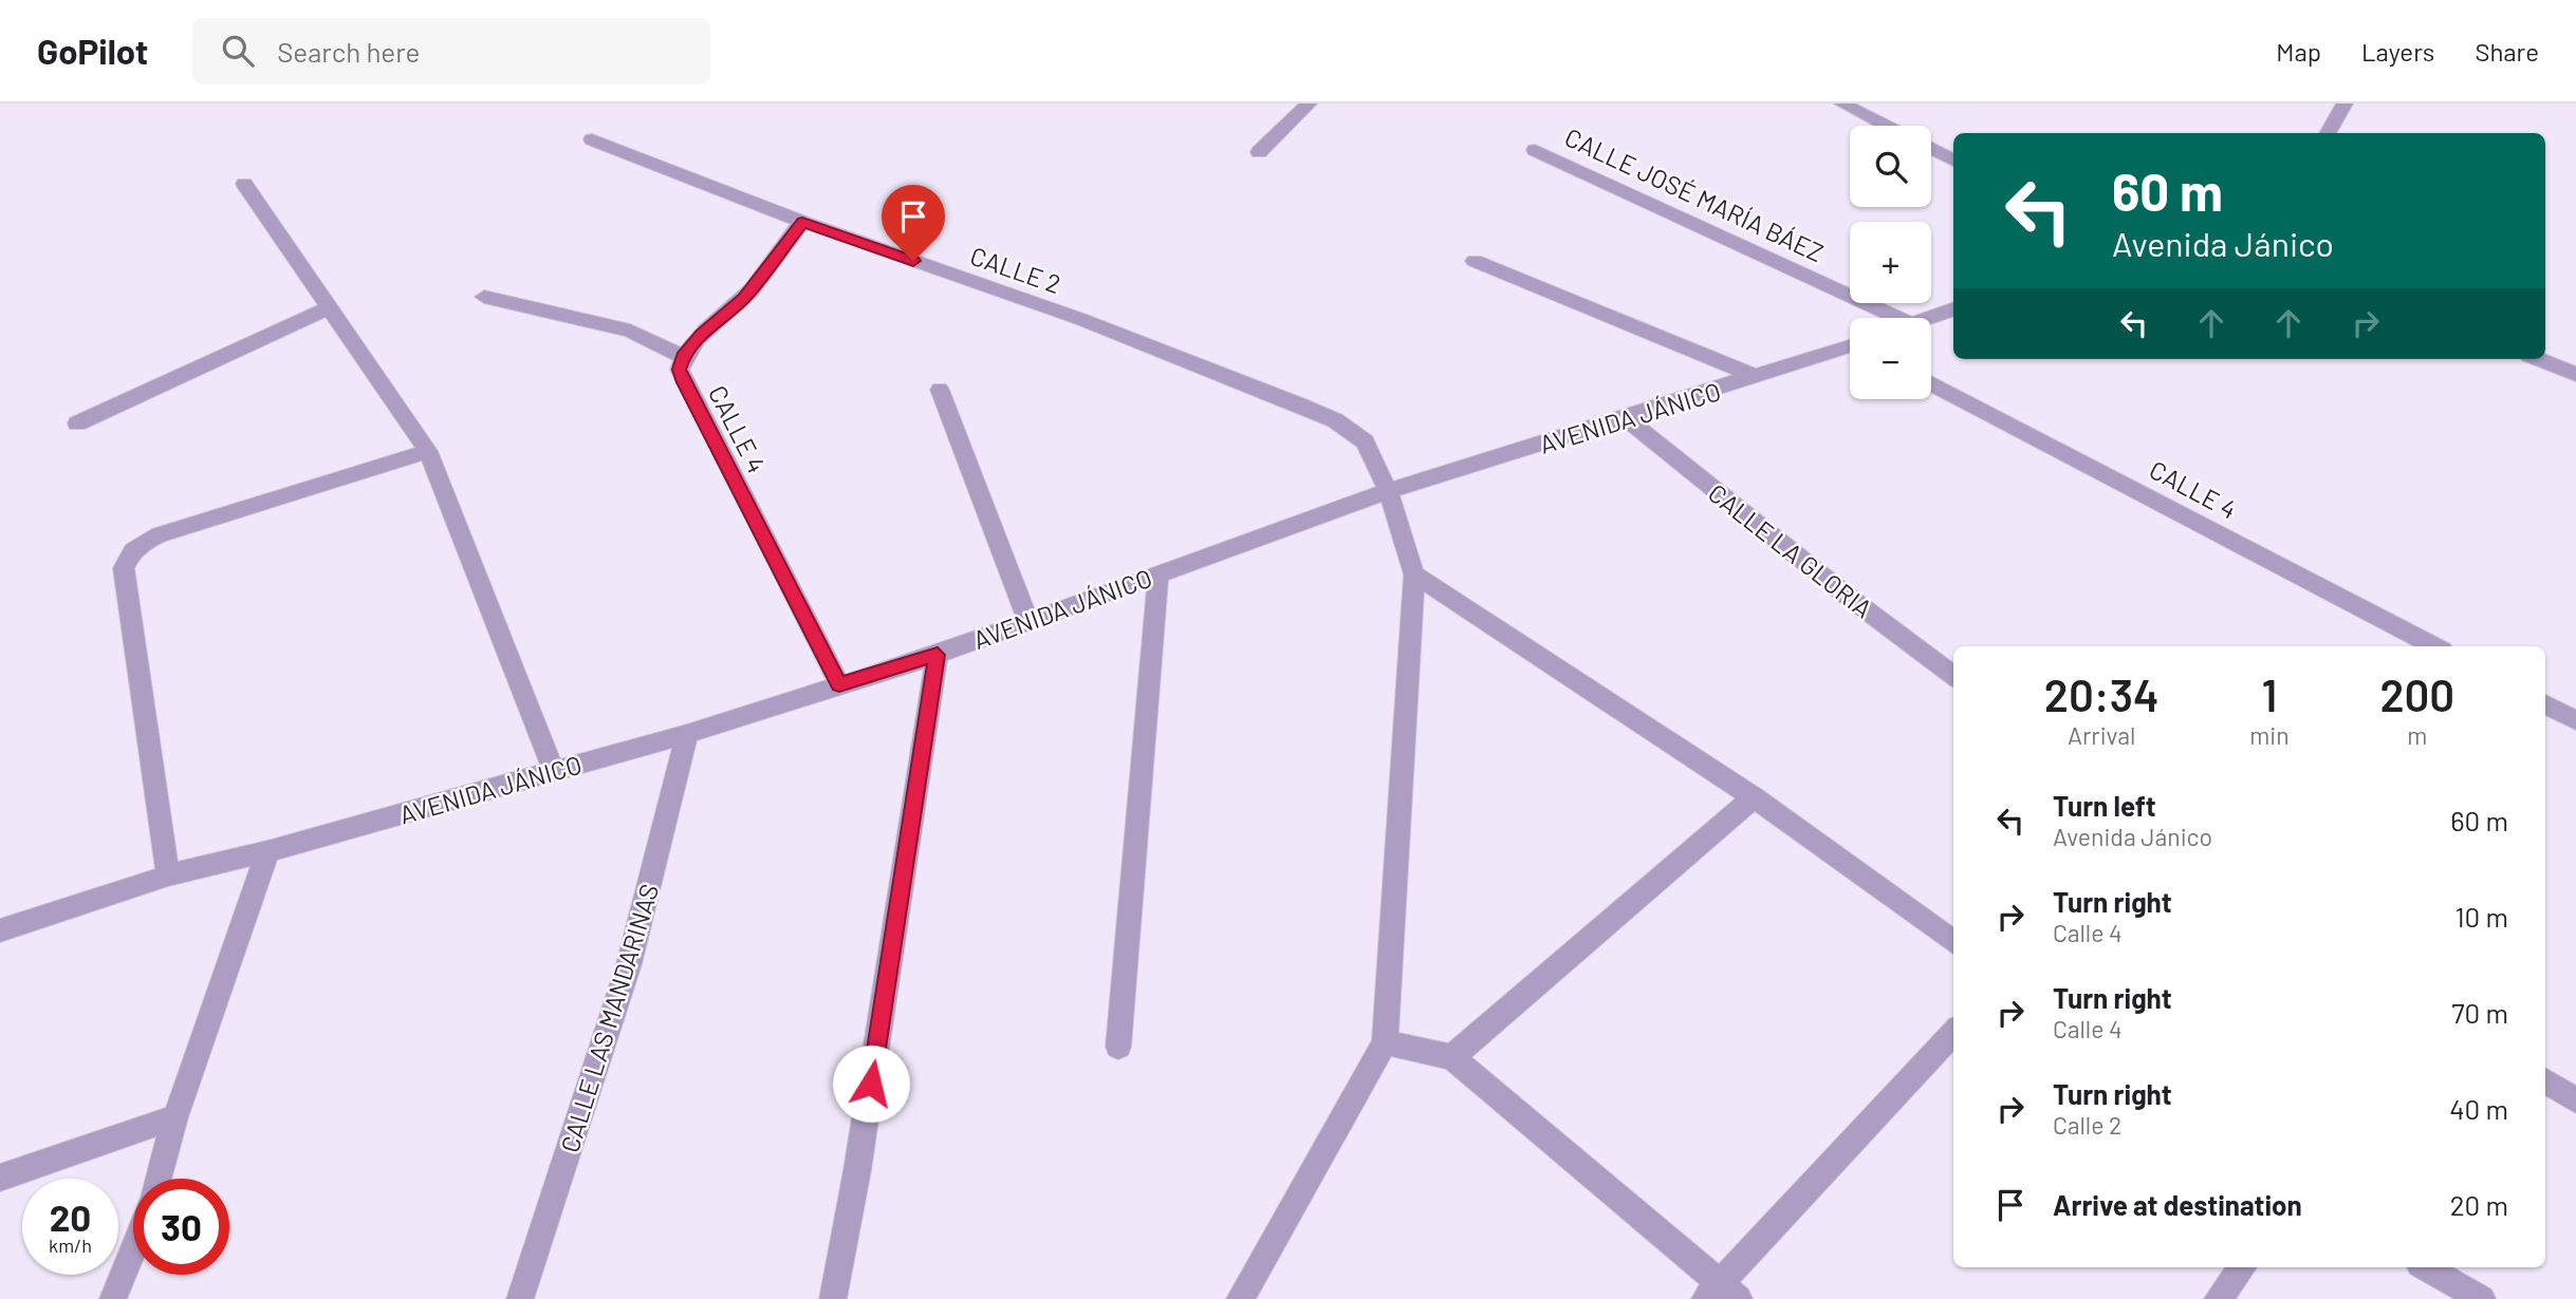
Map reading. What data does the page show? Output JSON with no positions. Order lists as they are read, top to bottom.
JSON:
{
  "streets": {
    "street": [
      "CALLE JOSÉ MARÍA BÁEZ",
      "CALLE 2",
      "AVENIDA JÁNICO",
      "CALLE 4",
      "CALLE LA GLORIA",
      "CALLE LAS MANDARINAS"
    ]
  },
  "crossings": [
    ["CALLE 2", "AVENIDA JÁNICO"],
    ["AVENIDA JÁNICO", "CALLE 4"],
    ["AVENIDA JÁNICO", "CALLE LA GLORIA"],
    ["AVENIDA JÁNICO", "CALLE LAS MANDARINAS"]
  ],
  "page": {
    "header": "GoPilot",
    "search": "Search here",
    "nav": ["Map", "Layers", "Share"],
    "map_buttons": ["+", "−"],
    "turn": ["60 m", "Avenida Jánico"],
    "eta": [
      "20:34",
      "Arrival",
      "1",
      "min",
      "200",
      "m"
    ],
    "list": [
      {
        "name": "Turn left",
        "note": "Avenida Jánico",
        "value": "60 m"
      },
      {
        "name": "Turn right",
        "note": "Calle 4",
        "value": "10 m"
      },
      {
        "name": "Turn right",
        "note": "Calle 4",
        "value": "70 m"
      },
      {
        "name": "Turn right",
        "note": "Calle 2",
        "value": "40 m"
      },
      {
        "name": "Arrive at destination",
        "value": "20 m"
      }
    ],
    "speed": "20 km/h",
    "limit": "30"
  }
}
